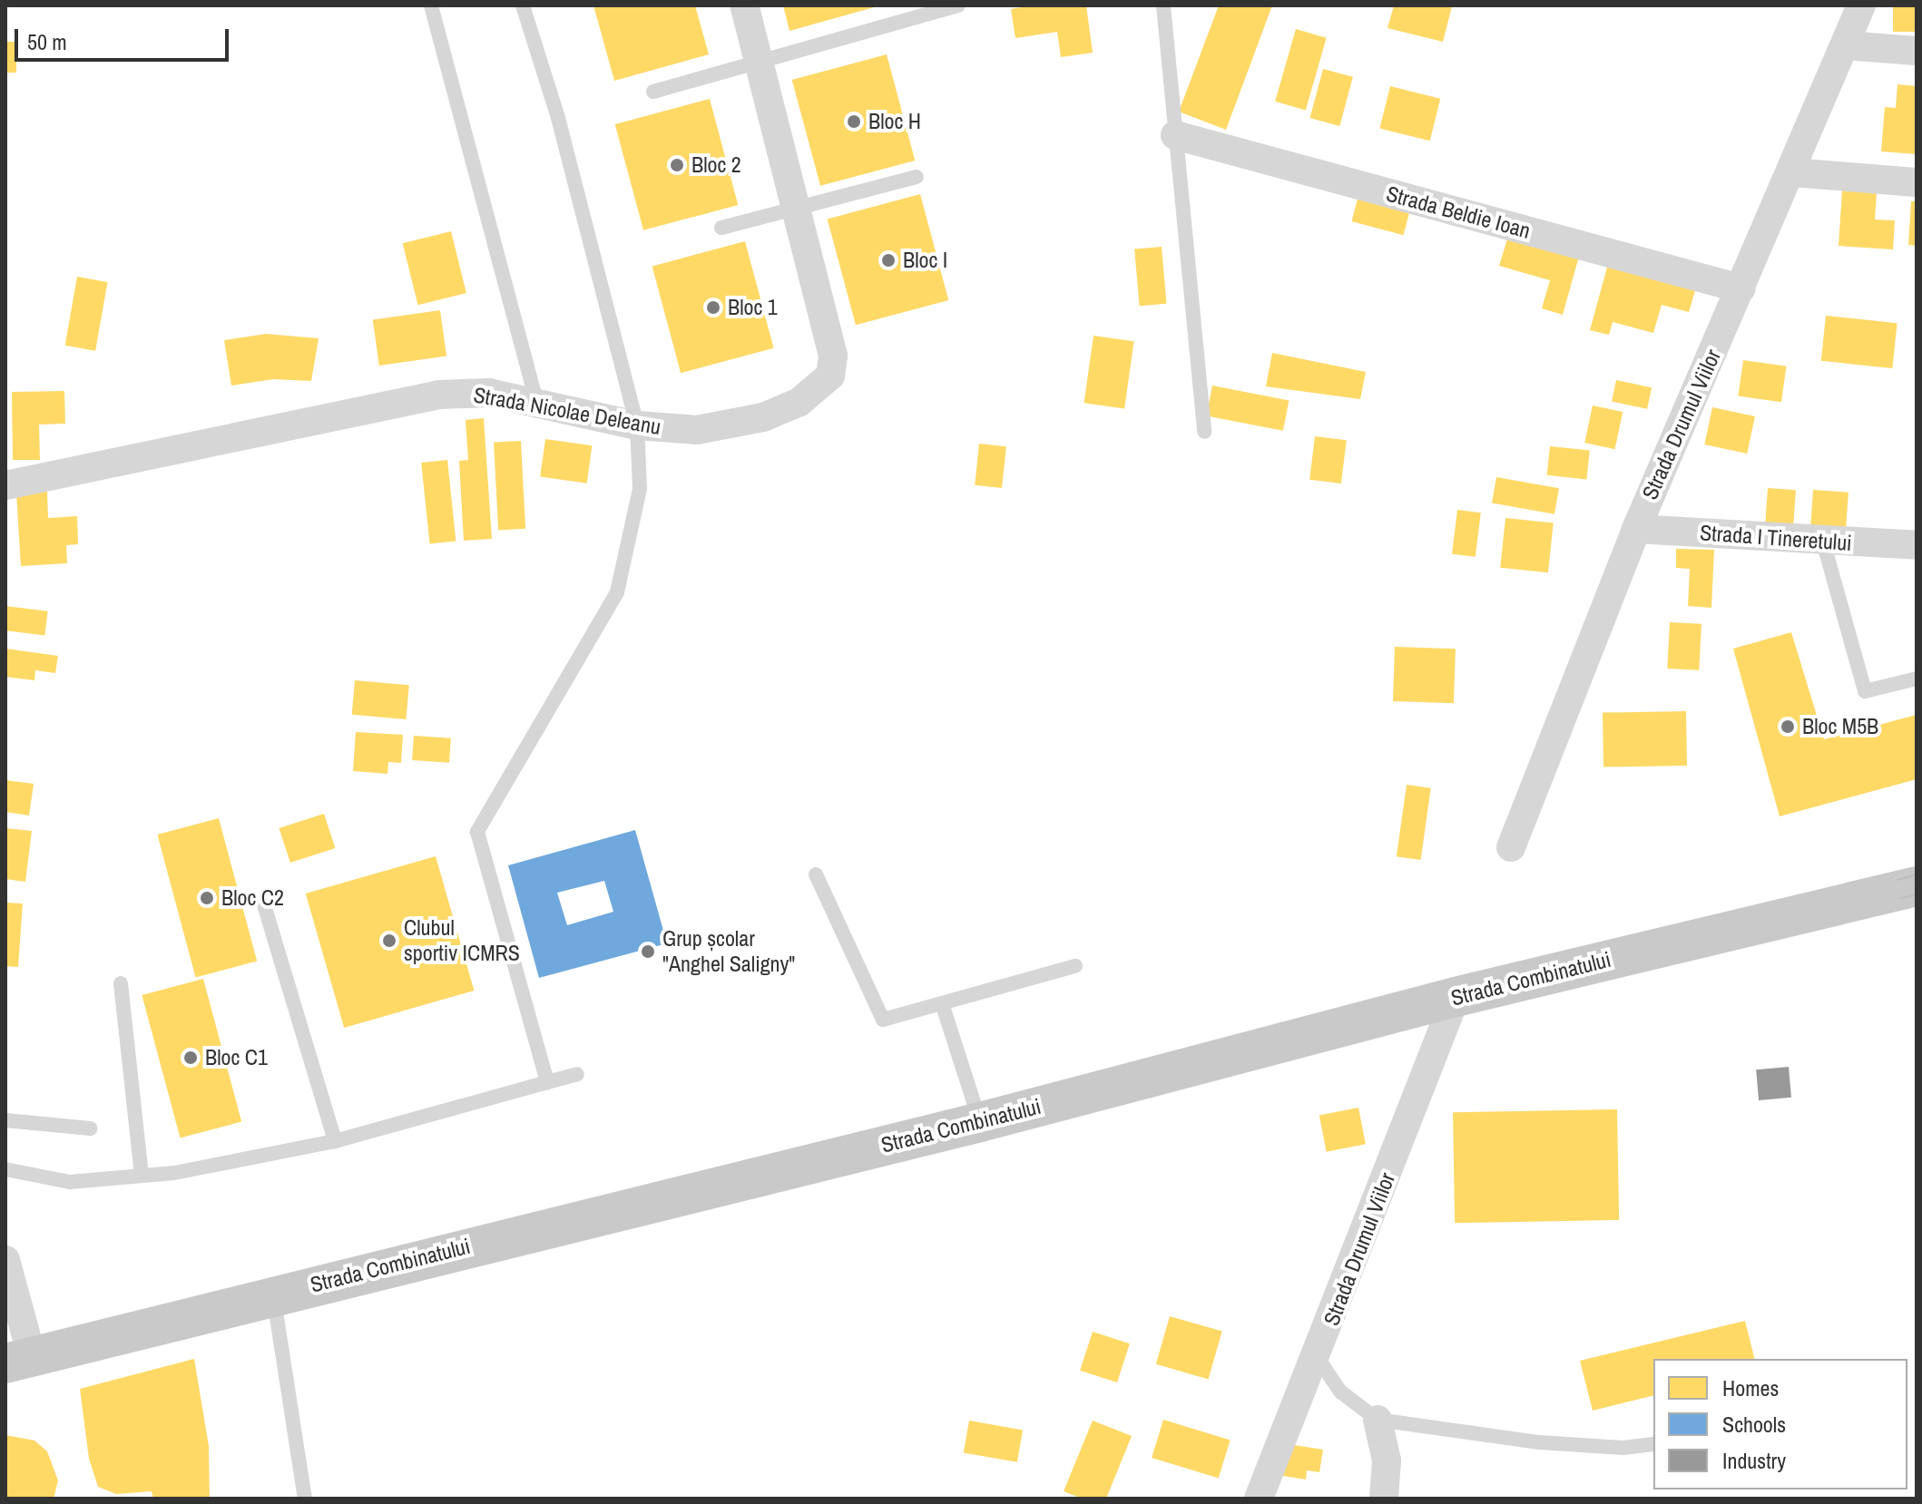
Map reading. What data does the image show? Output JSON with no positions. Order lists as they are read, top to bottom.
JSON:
{
  "streets": {
    "main road": ["Strada Combinatului"],
    "street": [
      "Strada Beldie Ioan",
      "Strada Nicolae Deleanu",
      "Strada Drumul Viilor",
      "Strada I Tineretului"
    ]
  },
  "crossings": [
    ["Strada Beldie Ioan", "Strada Drumul Viilor"],
    ["Strada Drumul Viilor", "Strada I Tineretului"],
    ["Strada Drumul Viilor", "Strada Combinatului"]
  ],
  "places": [
    "Bloc H",
    "Bloc 2",
    "Bloc I",
    "Bloc 1",
    "Bloc M5B",
    "Bloc C2",
    "Clubul sportiv ICMRS",
    "Grup școlar \"Anghel Saligny\"",
    "Bloc C1"
  ],
  "legend": ["Homes", "Schools", "Industry"],
  "scale_bar": "50 m"
}
